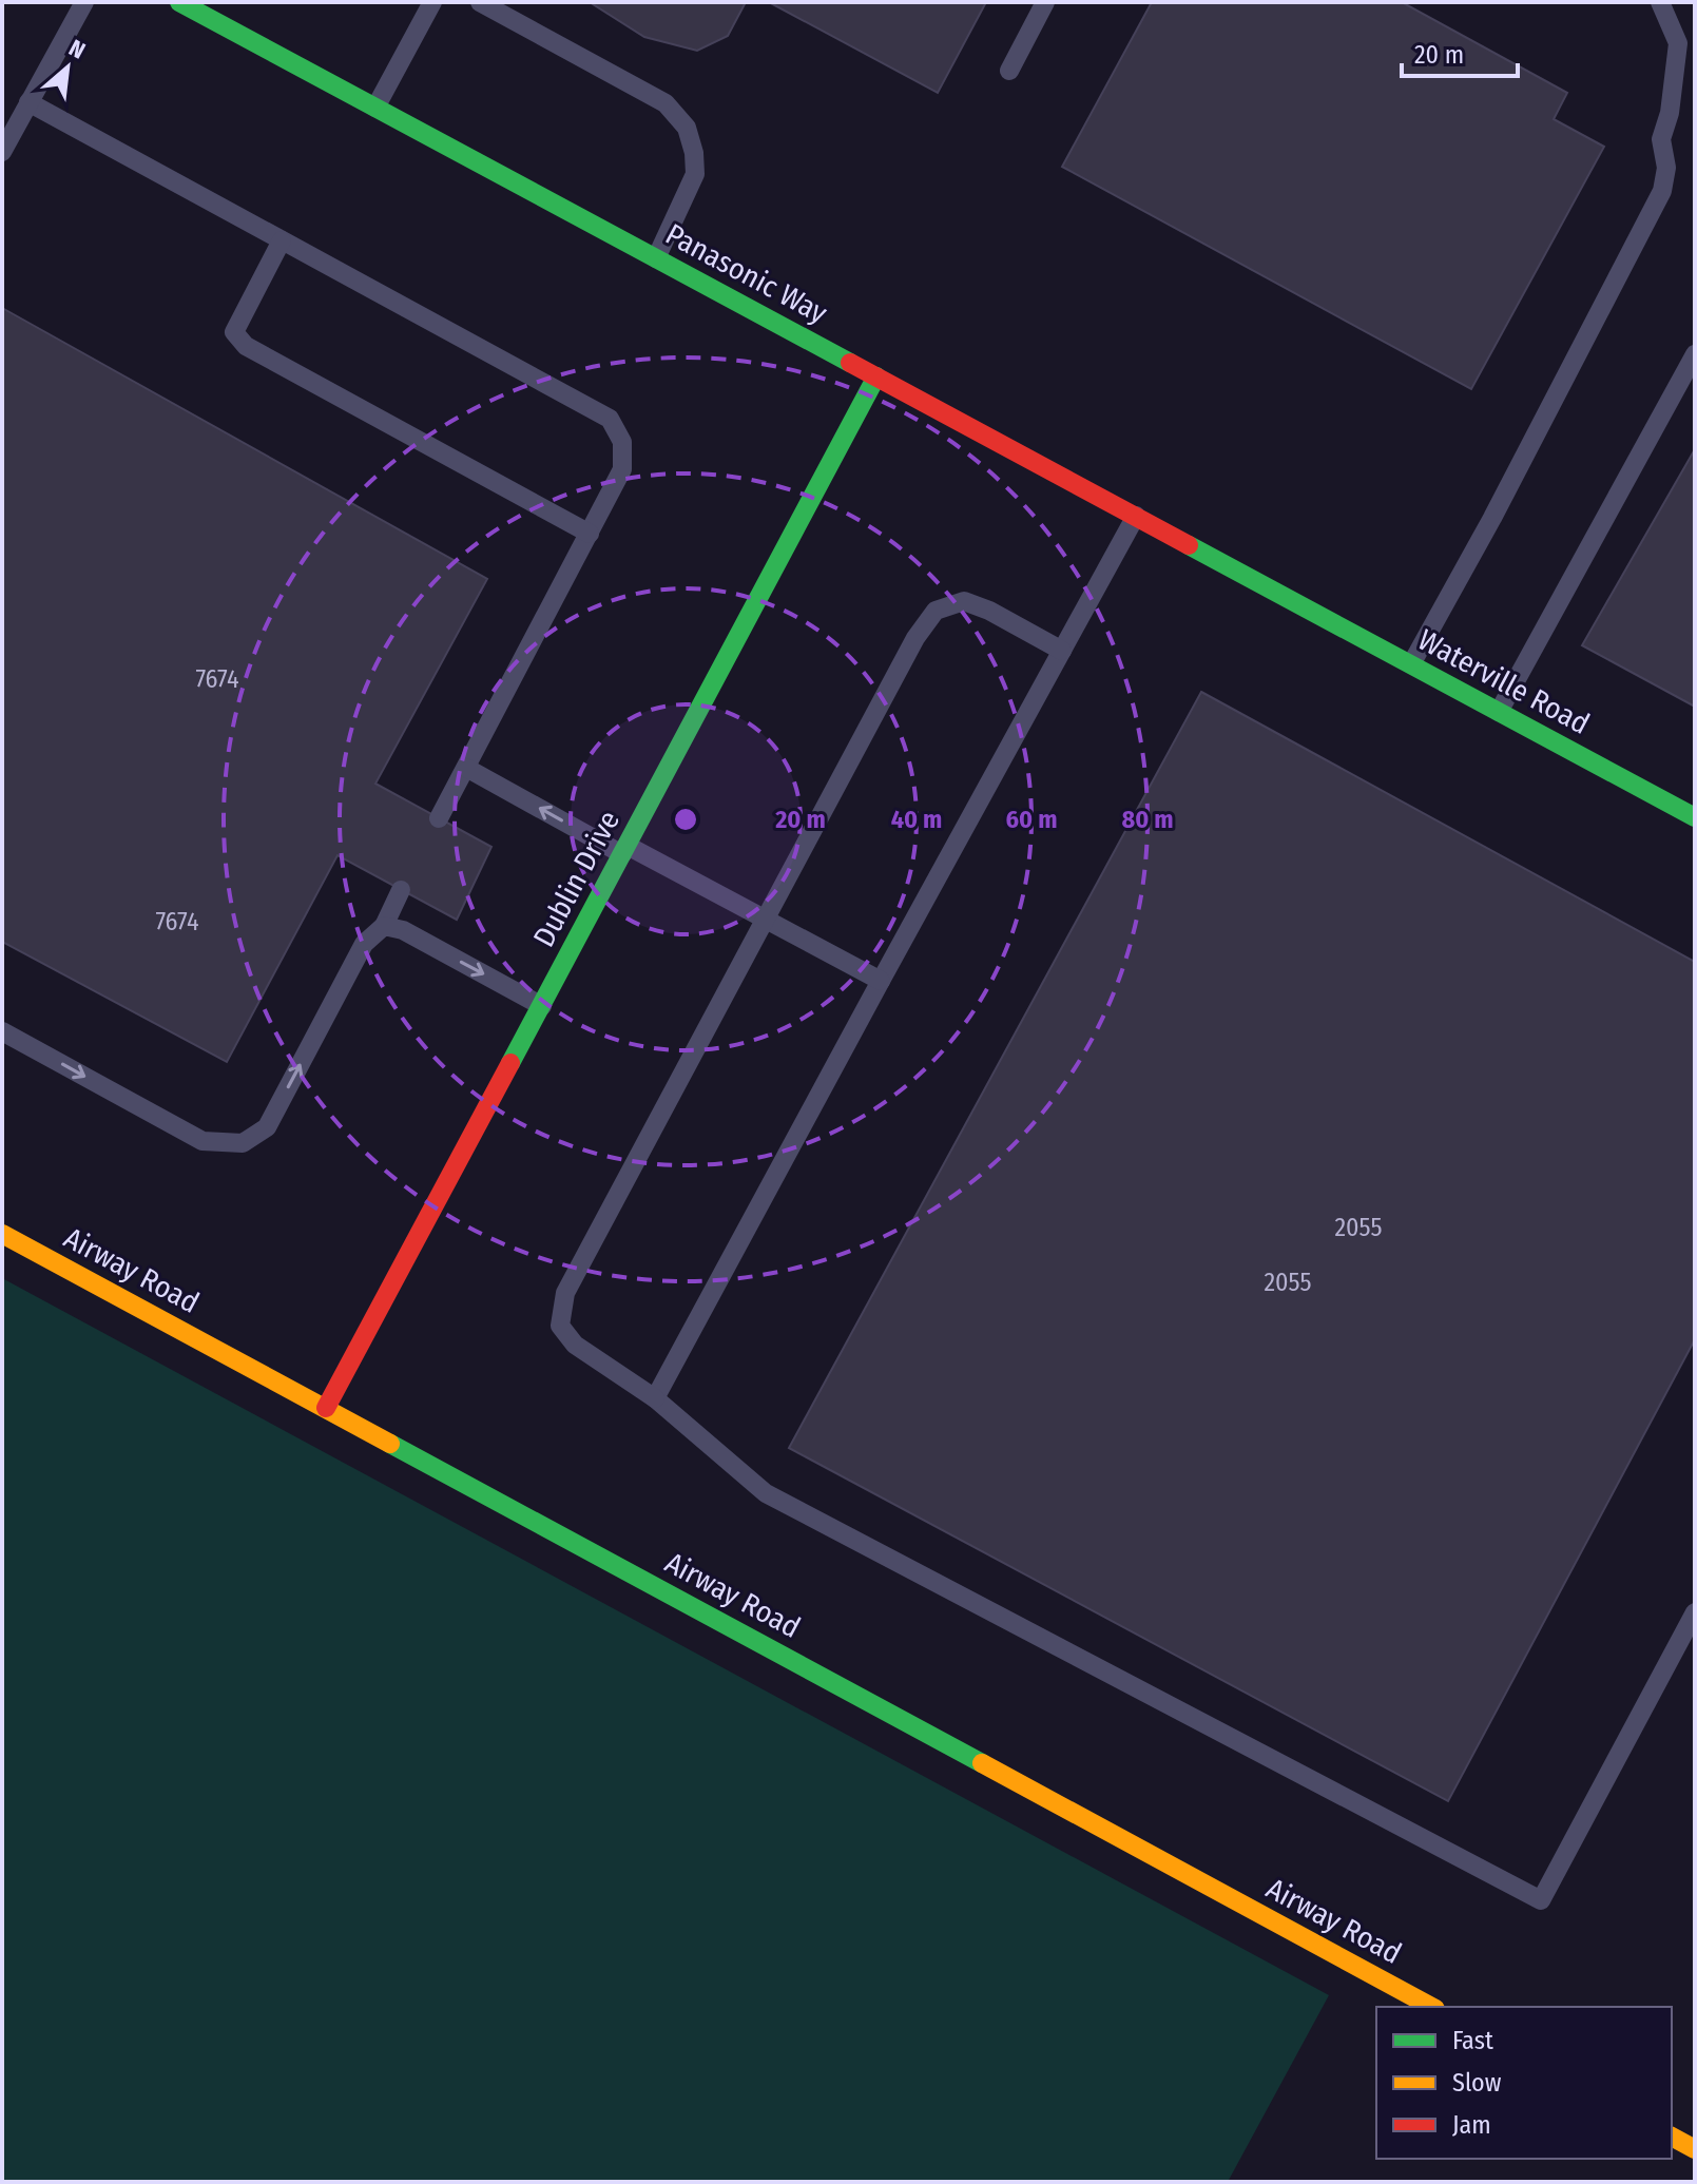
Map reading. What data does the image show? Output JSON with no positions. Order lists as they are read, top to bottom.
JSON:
{
  "streets": {
    "street": [
      "Panasonic Way",
      "Waterville Road",
      "Dublin Drive",
      "Airway Road"
    ]
  },
  "crossings": [
    ["Panasonic Way", "Waterville Road"],
    ["Panasonic Way", "Dublin Drive"],
    ["Dublin Drive", "Airway Road"]
  ],
  "house_numbers": [
    "7674",
    "7674",
    "2055",
    "2055"
  ],
  "legend": ["Fast", "Slow", "Jam"],
  "scale_bar": "20 m",
  "north": "top right",
  "rings": [
    "20 m",
    "40 m",
    "60 m",
    "80 m"
  ]
}
